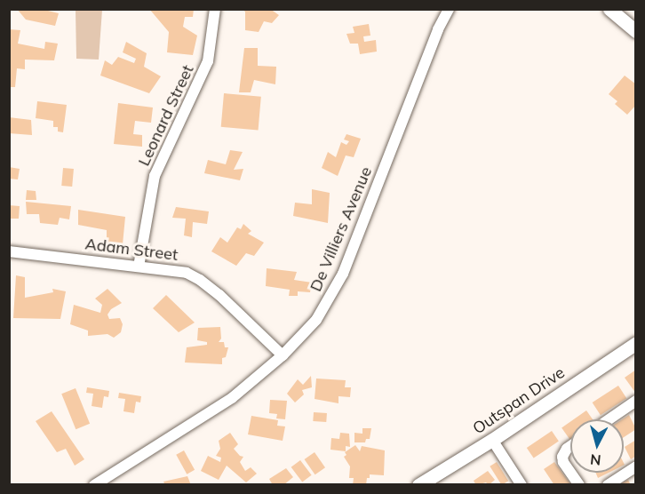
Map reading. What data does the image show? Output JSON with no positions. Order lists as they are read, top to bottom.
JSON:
{
  "streets": {
    "street": [
      "Leonard Street",
      "De Villiers Avenue",
      "Adam Street",
      "Outspan Drive"
    ]
  },
  "crossings": [
    ["Leonard Street", "Adam Street"],
    ["De Villiers Avenue", "Adam Street"]
  ],
  "north": "bottom"
}
